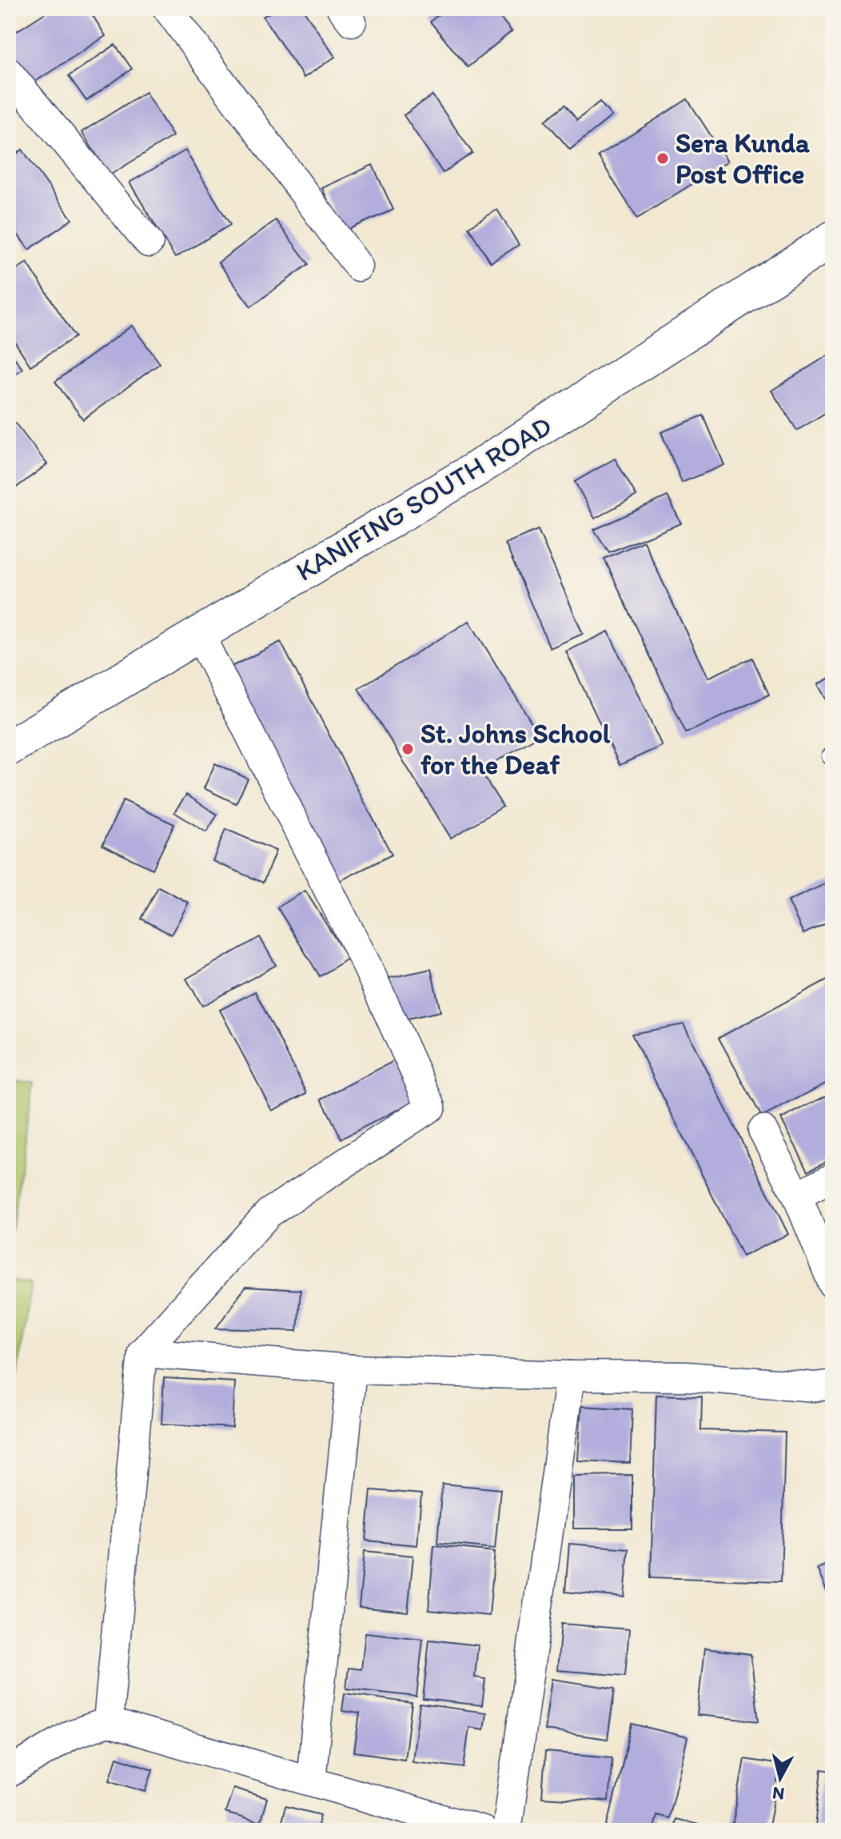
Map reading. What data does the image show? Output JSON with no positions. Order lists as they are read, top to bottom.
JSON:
{
  "streets": {
    "street": ["KANIFING SOUTH ROAD"]
  },
  "places": ["Sera Kunda Post Office", "St. Johns School for the Deaf"],
  "north": "bottom"
}
